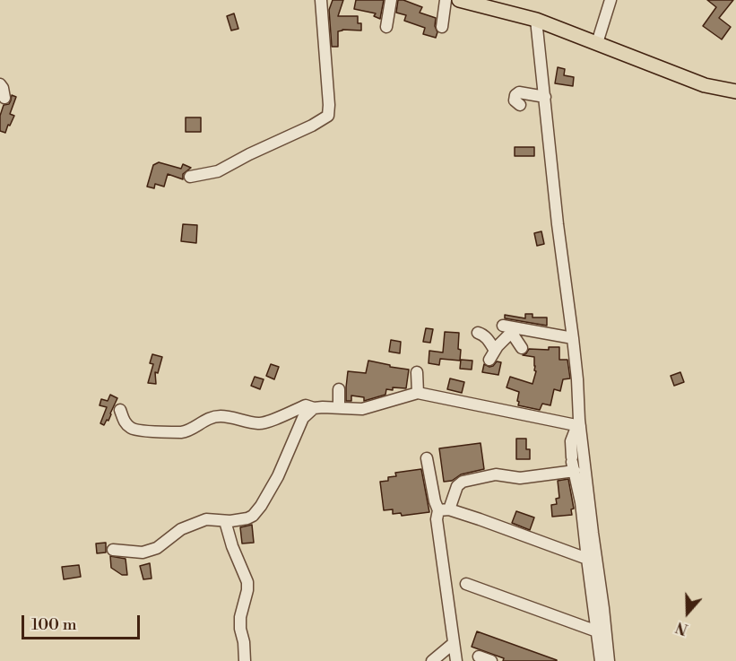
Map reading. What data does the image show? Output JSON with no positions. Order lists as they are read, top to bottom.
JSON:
{
  "scale_bar": "100 m",
  "north": "bottom"
}
